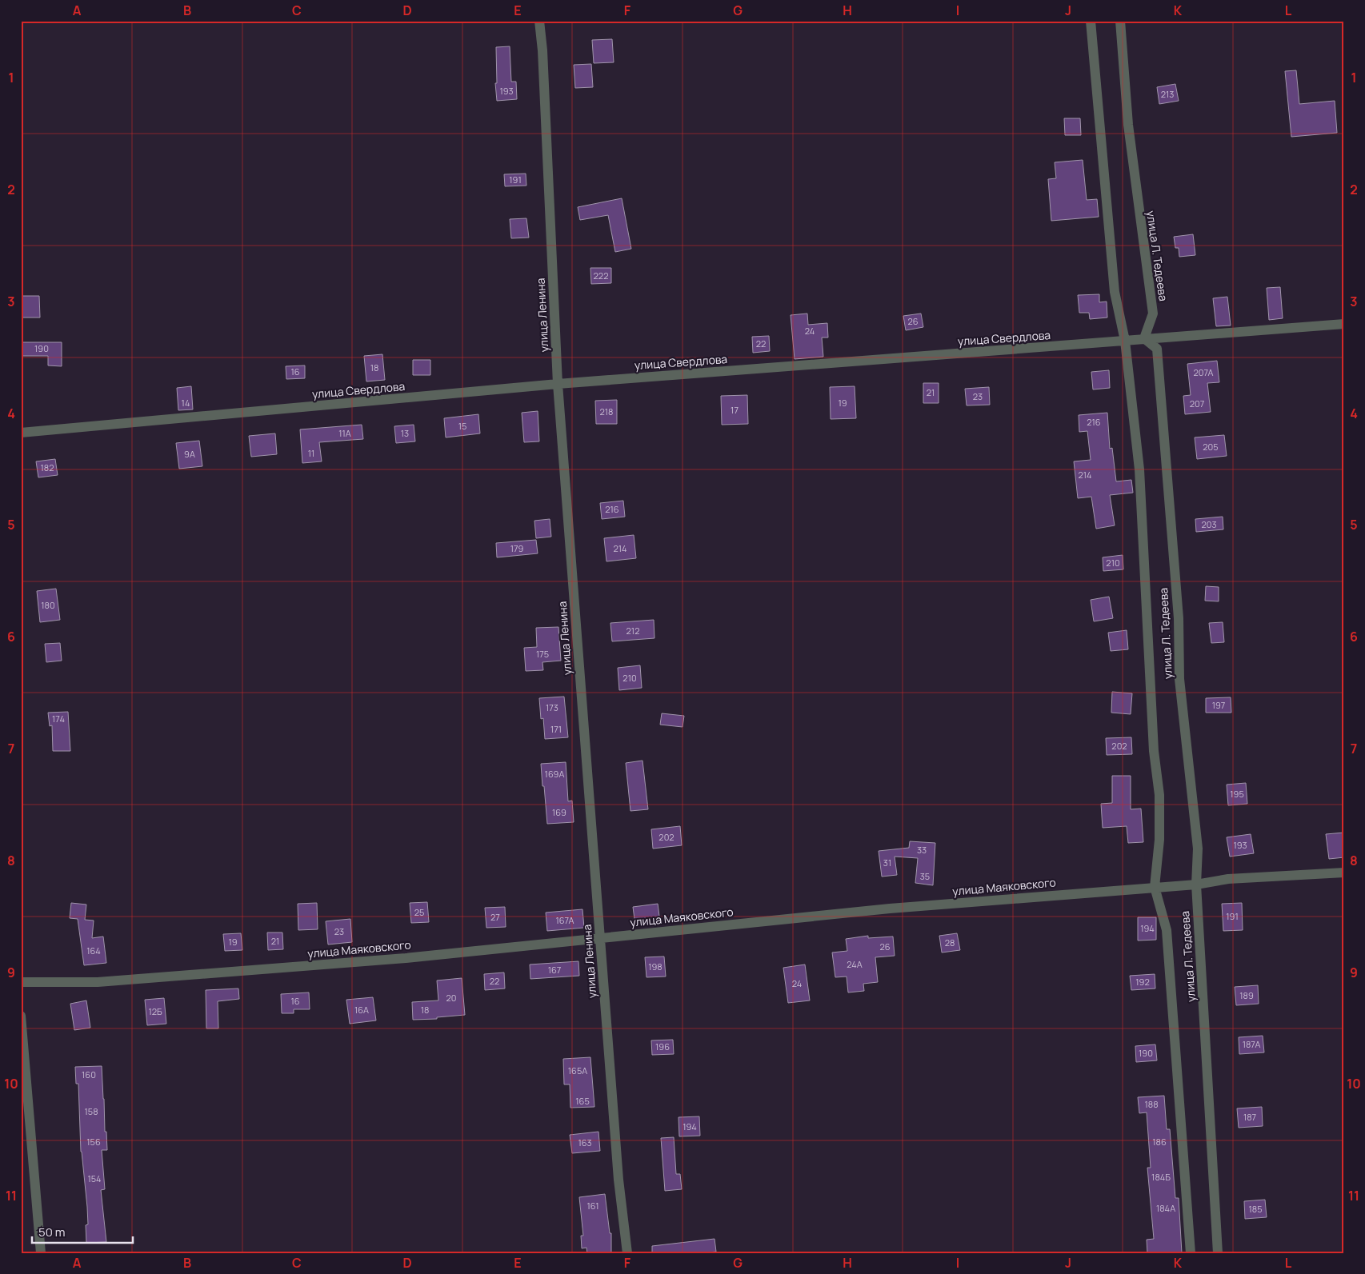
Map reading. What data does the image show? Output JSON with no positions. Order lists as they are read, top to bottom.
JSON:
{
  "streets": {
    "street": [
      "улица Л. Тедеева",
      "улица Ленина",
      "улица Свердлова",
      "улица Маяковского"
    ]
  },
  "crossings": [
    ["улица Л. Тедеева", "улица Свердлова"],
    ["улица Л. Тедеева", "улица Маяковского"],
    ["улица Ленина", "улица Свердлова"],
    ["улица Ленина", "улица Маяковского"]
  ],
  "house_numbers": [
    "193",
    "213",
    "191",
    "222",
    "26",
    "24",
    "22",
    "190",
    "18",
    "16",
    "207А",
    "21",
    "23",
    "14",
    "19",
    "207",
    "17",
    "218",
    "216",
    "15",
    "11А",
    "13",
    "205",
    "11",
    "9А",
    "182",
    "214",
    "216",
    "203",
    "179",
    "214",
    "210",
    "180",
    "212",
    "175",
    "210",
    "197",
    "173",
    "174",
    "171",
    "202",
    "169А",
    "195",
    "169",
    "202",
    "193",
    "33",
    "31",
    "35",
    "25",
    "191",
    "27",
    "167А",
    "194",
    "23",
    "21",
    "19",
    "28",
    "26",
    "164",
    "24А",
    "198",
    "167",
    "22",
    "192",
    "24",
    "189",
    "20",
    "16",
    "16А",
    "18",
    "12Б",
    "187А",
    "196",
    "190",
    "165А",
    "160",
    "165",
    "188",
    "158",
    "187",
    "194",
    "156",
    "186",
    "163",
    "184Б",
    "154",
    "161",
    "184А",
    "185"
  ],
  "scale_bar": "50 m",
  "grid": {
    "columns": [
      "A",
      "B",
      "C",
      "D",
      "E",
      "F",
      "G",
      "H",
      "I",
      "J",
      "K",
      "L"
    ],
    "rows": [
      "1",
      "2",
      "3",
      "4",
      "5",
      "6",
      "7",
      "8",
      "9",
      "10",
      "11"
    ]
  }
}
